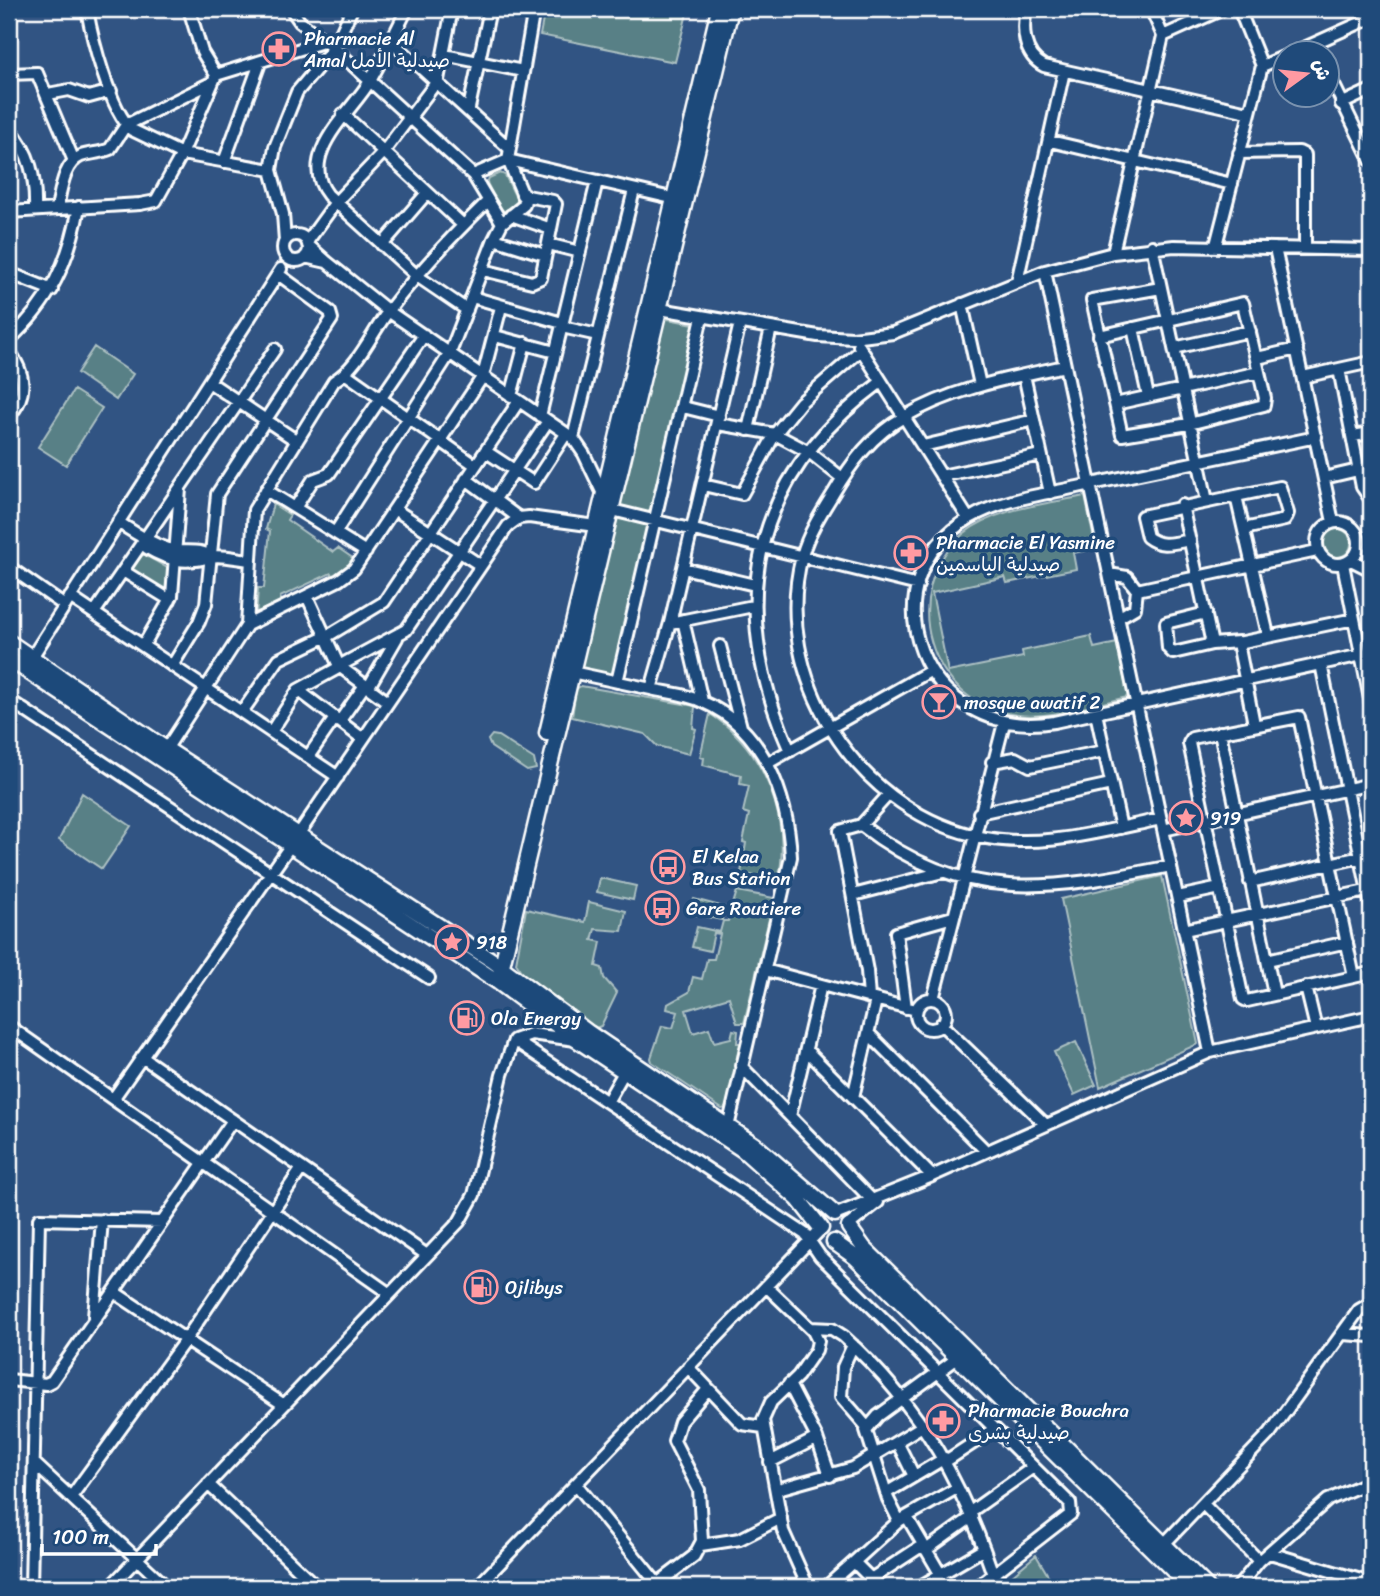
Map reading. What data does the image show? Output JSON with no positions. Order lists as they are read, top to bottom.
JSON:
{
  "places": {
    "pharmacy": ["Pharmacie Al Amal صيدلية الأمل", "Pharmacie El Yasmine صيدلية الياسمين", "Pharmacie Bouchra صيدلية بشرى"],
    "bar": ["mosque awatif 2"],
    "place": ["919", "918"],
    "bus stop": ["El Kelaa Bus Station", "Gare Routiere"],
    "fuel station": ["Ola Energy", "Ojlibys"]
  },
  "scale_bar": "100 m",
  "north": "right"
}
